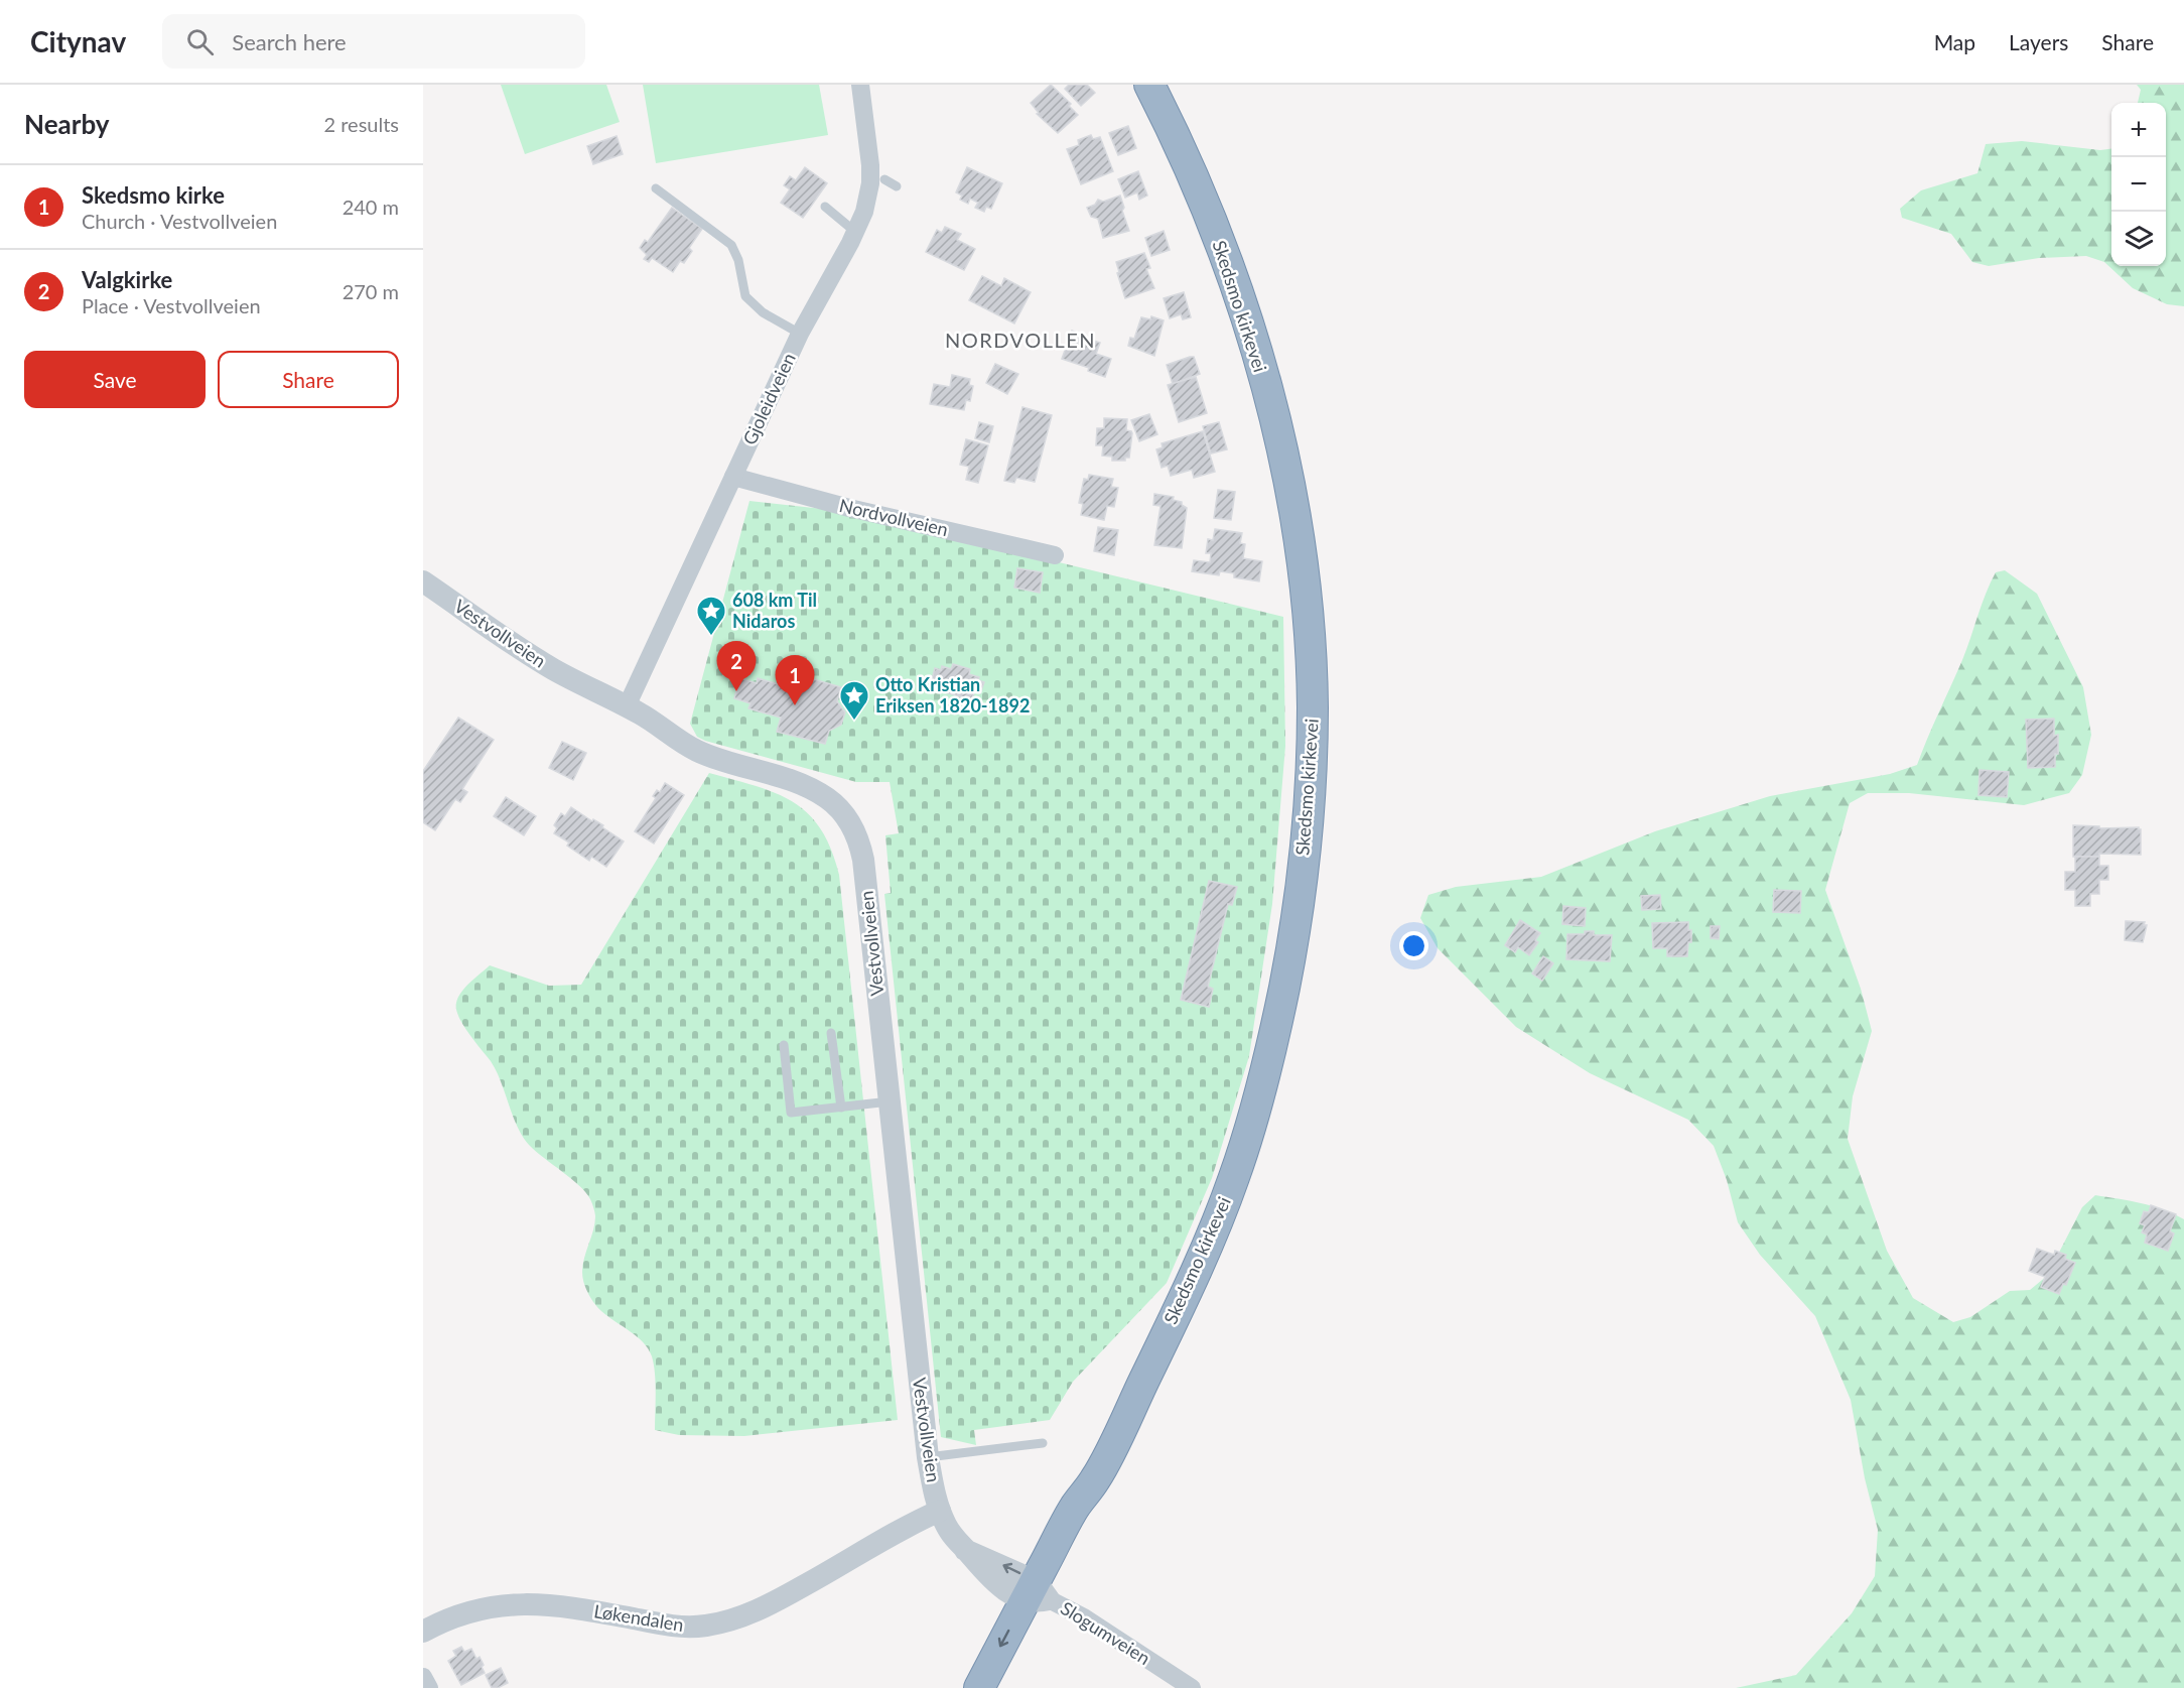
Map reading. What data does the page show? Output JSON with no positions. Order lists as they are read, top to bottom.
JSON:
{
  "streets": {
    "highway": ["Skedsmo kirkevei"],
    "street": [
      "Gjoleidveien",
      "Nordvollveien",
      "Vestvollveien",
      "Løkendalen",
      "Slogumveien"
    ]
  },
  "crossings": [
    ["Skedsmo kirkevei", "Vestvollveien"],
    ["Skedsmo kirkevei", "Slogumveien"],
    ["Gjoleidveien", "Nordvollveien"],
    ["Gjoleidveien", "Vestvollveien"],
    ["Vestvollveien", "Løkendalen"],
    ["Vestvollveien", "Slogumveien"]
  ],
  "districts": ["NORDVOLLEN"],
  "places": {
    "place": ["608 km Til Nidaros", "Otto Kristian Eriksen 1820-1892"]
  },
  "page": {
    "header": "Citynav",
    "search": "Search here",
    "nav": ["Map", "Layers", "Share"],
    "heading": ["Nearby", "2 results"],
    "map_buttons": ["+", "−"],
    "list": [
      {
        "mark": "1",
        "name": "Skedsmo kirke",
        "note": "Church · Vestvollveien",
        "value": "240 m"
      },
      {
        "mark": "2",
        "name": "Valgkirke",
        "note": "Place · Vestvollveien",
        "value": "270 m"
      }
    ],
    "buttons": ["Save", "Share"],
    "pins": ["2", "1"]
  }
}
